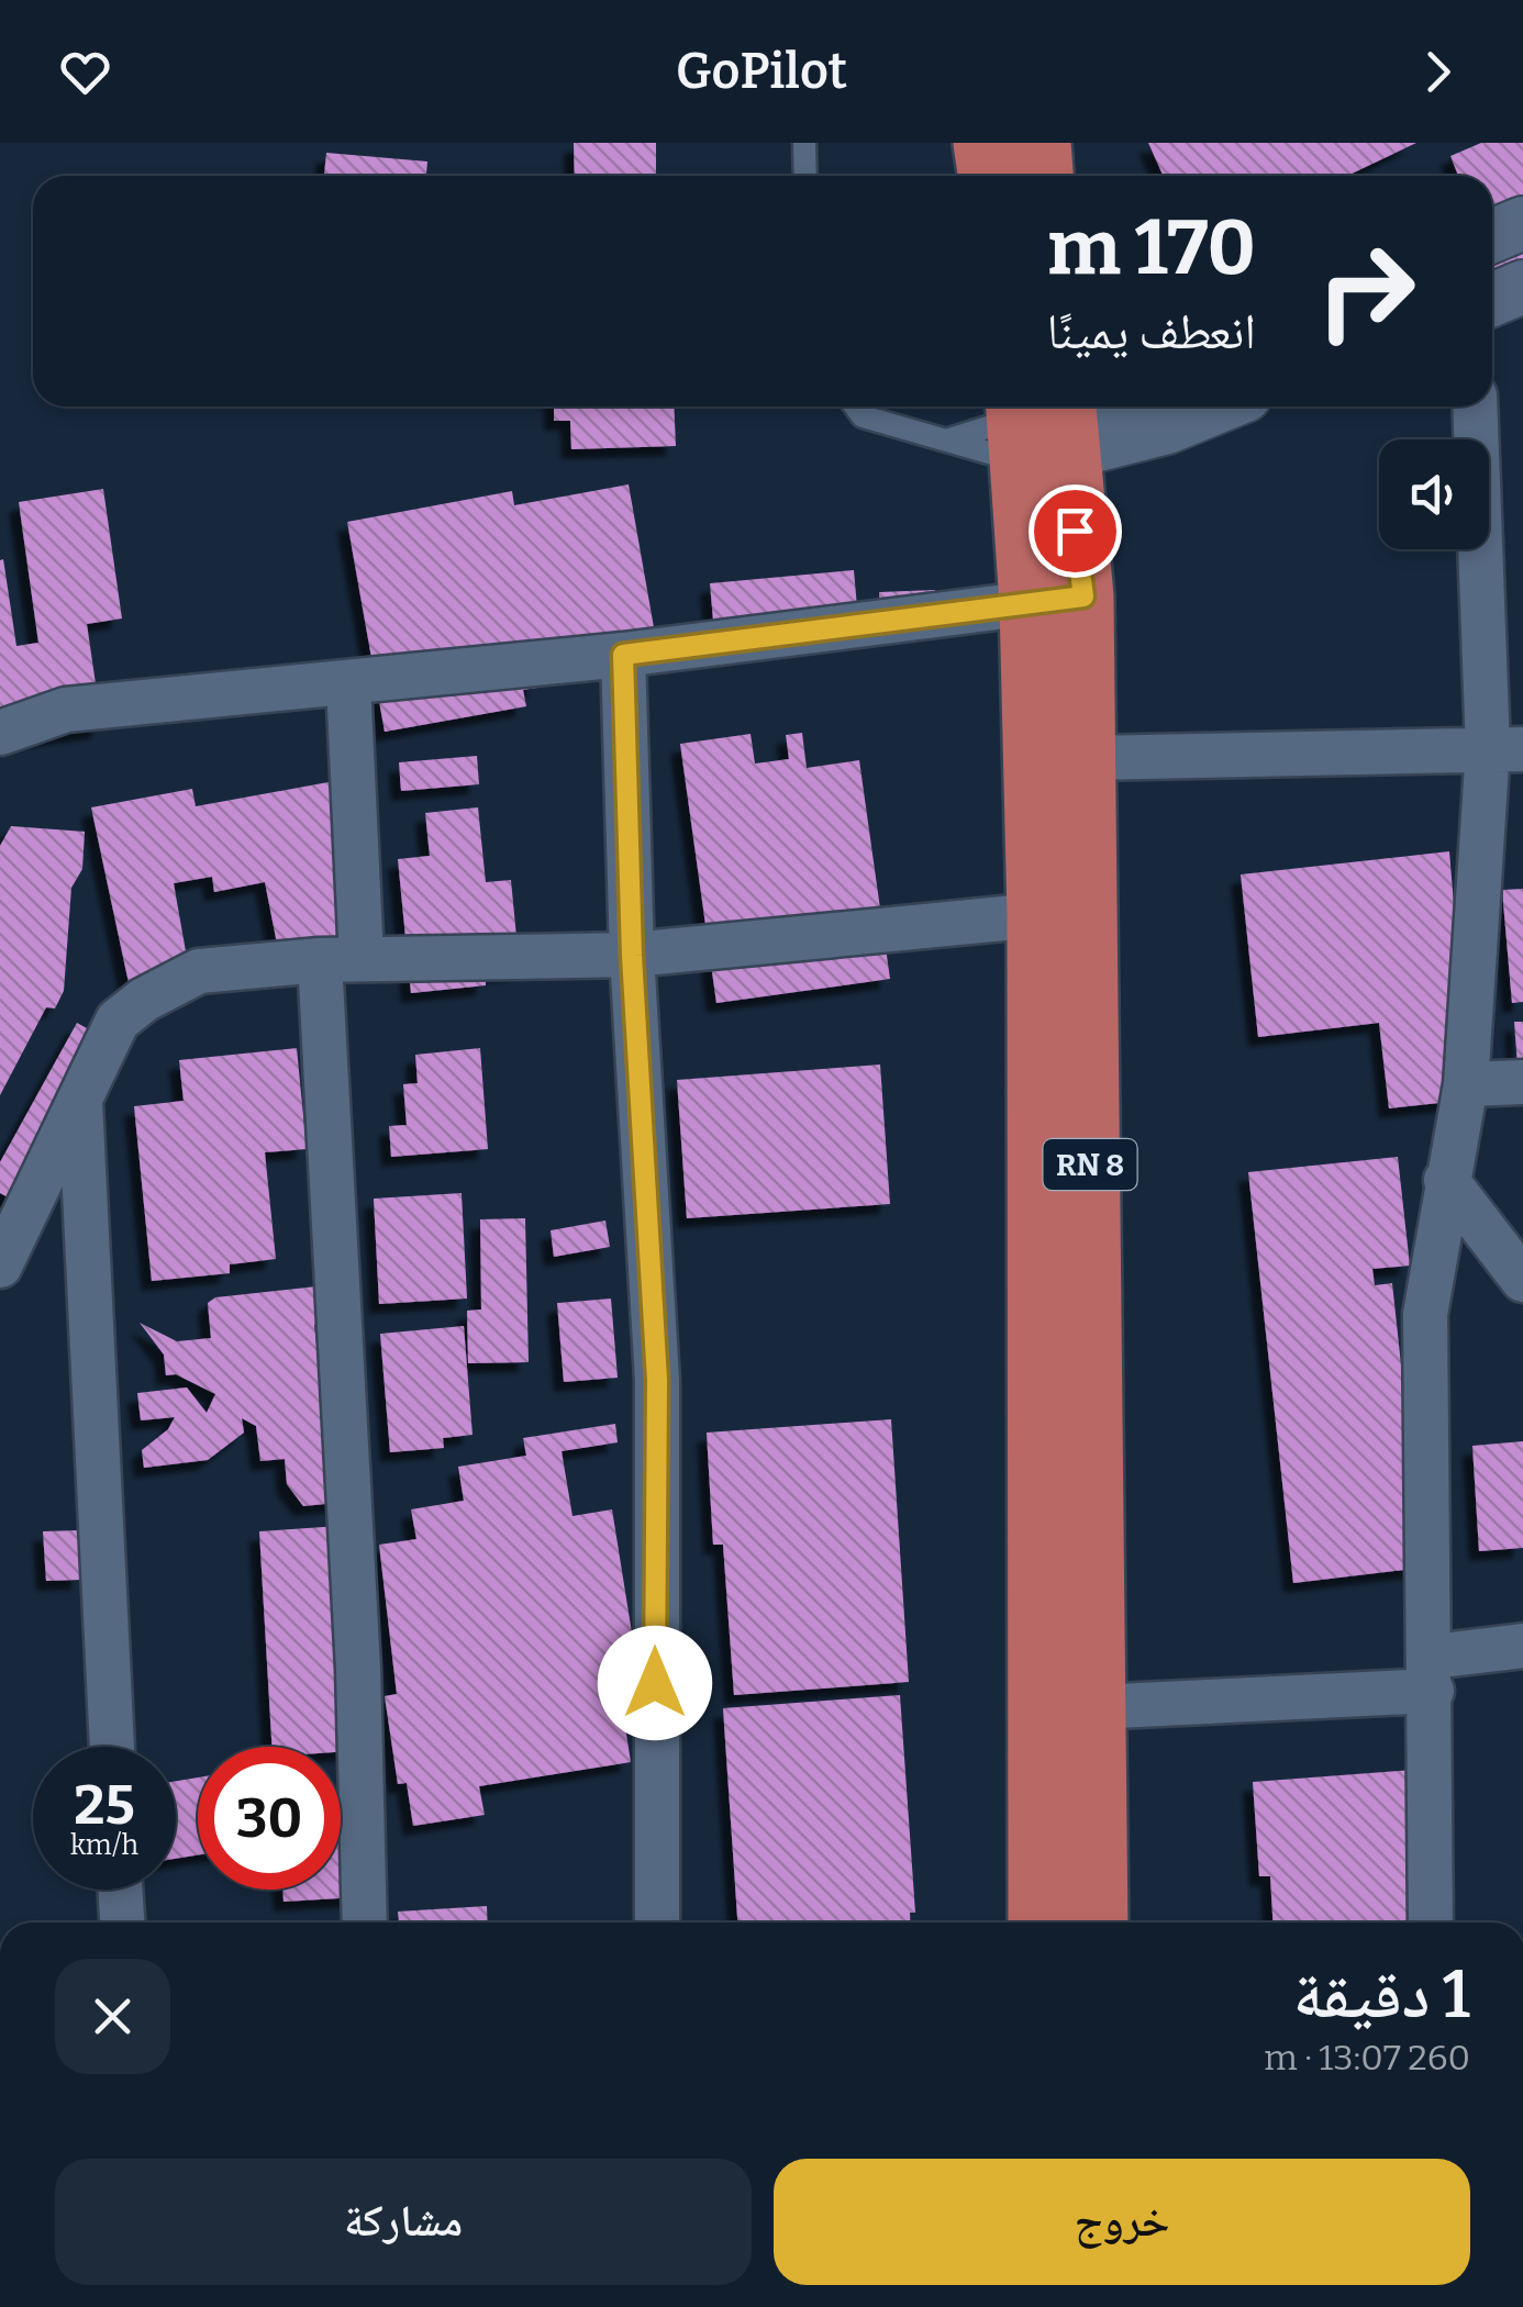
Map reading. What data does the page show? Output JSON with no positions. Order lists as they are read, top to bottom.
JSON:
{
  "streets": {
    "highway": ["RN 8"]
  },
  "page": {
    "header": "GoPilot",
    "turn": ["170 m", "انعطف يمينًا"],
    "speed": "25 km/h",
    "limit": "30",
    "heading": ["1 دقيقة", "260 m · 13:07"],
    "buttons": ["خروج", "مشاركة"]
  }
}
